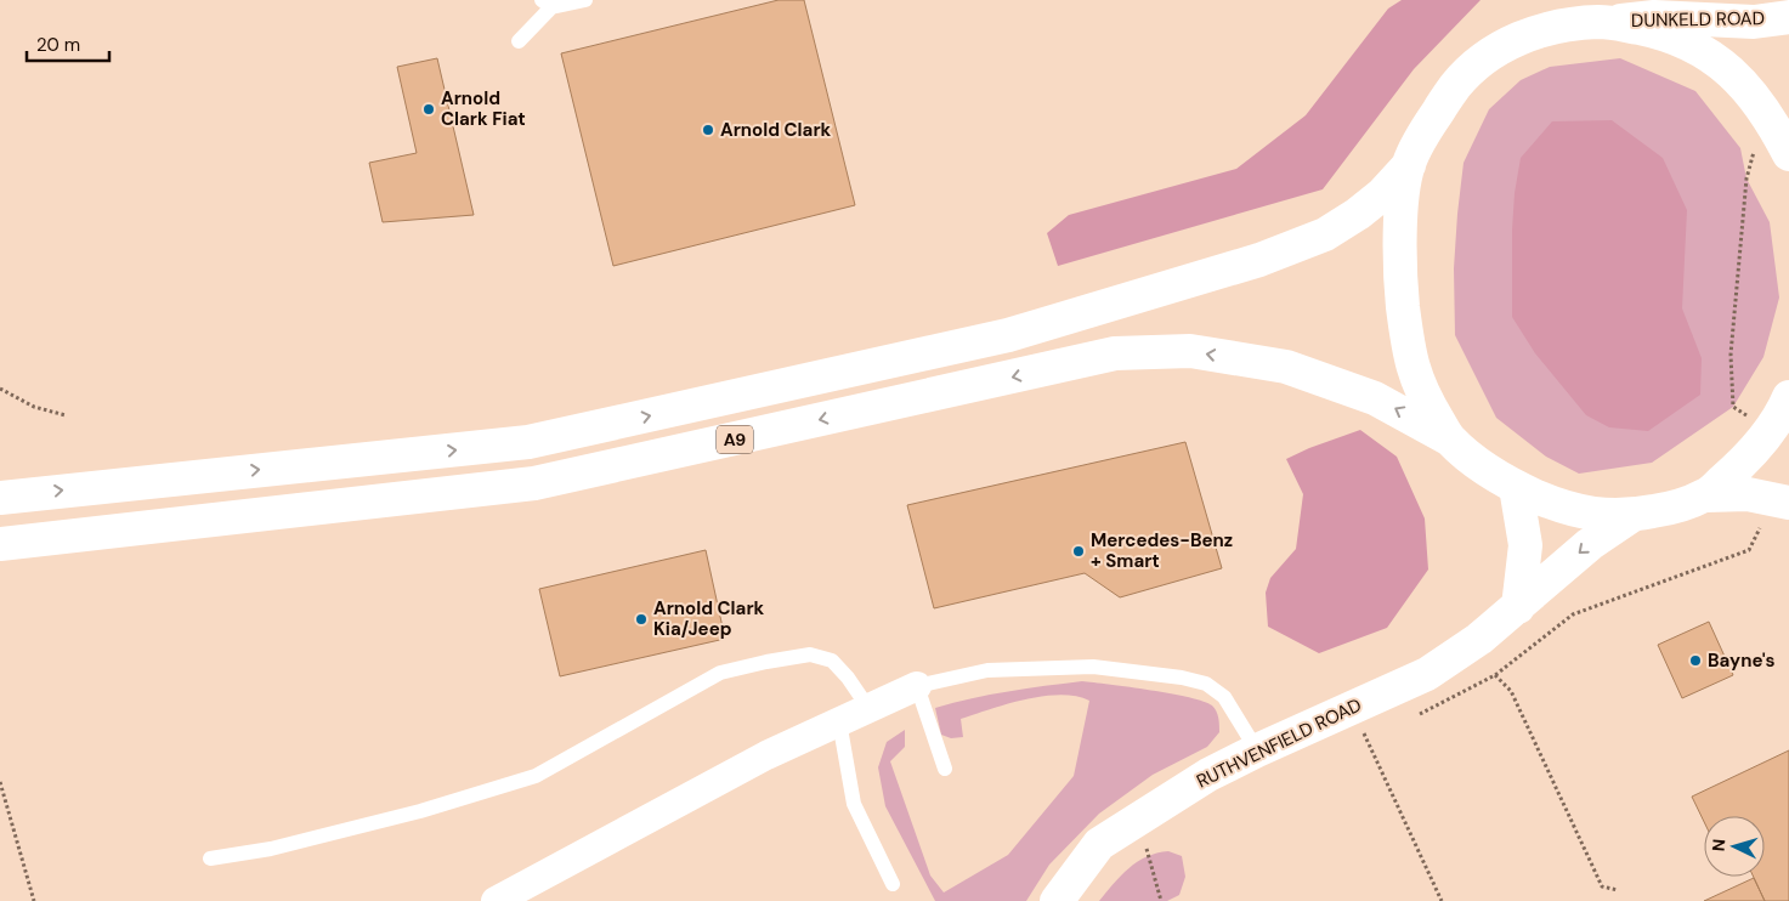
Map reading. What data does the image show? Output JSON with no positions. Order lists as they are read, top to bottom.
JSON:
{
  "streets": {
    "main road": ["DUNKELD ROAD", "A9", "RUTHVENFIELD ROAD"]
  },
  "places": [
    "Arnold Clark Fiat",
    "Arnold Clark",
    "Mercedes-Benz + Smart",
    "Arnold Clark Kia/Jeep",
    "Bayne's"
  ],
  "scale_bar": "20 m",
  "north": "left"
}
